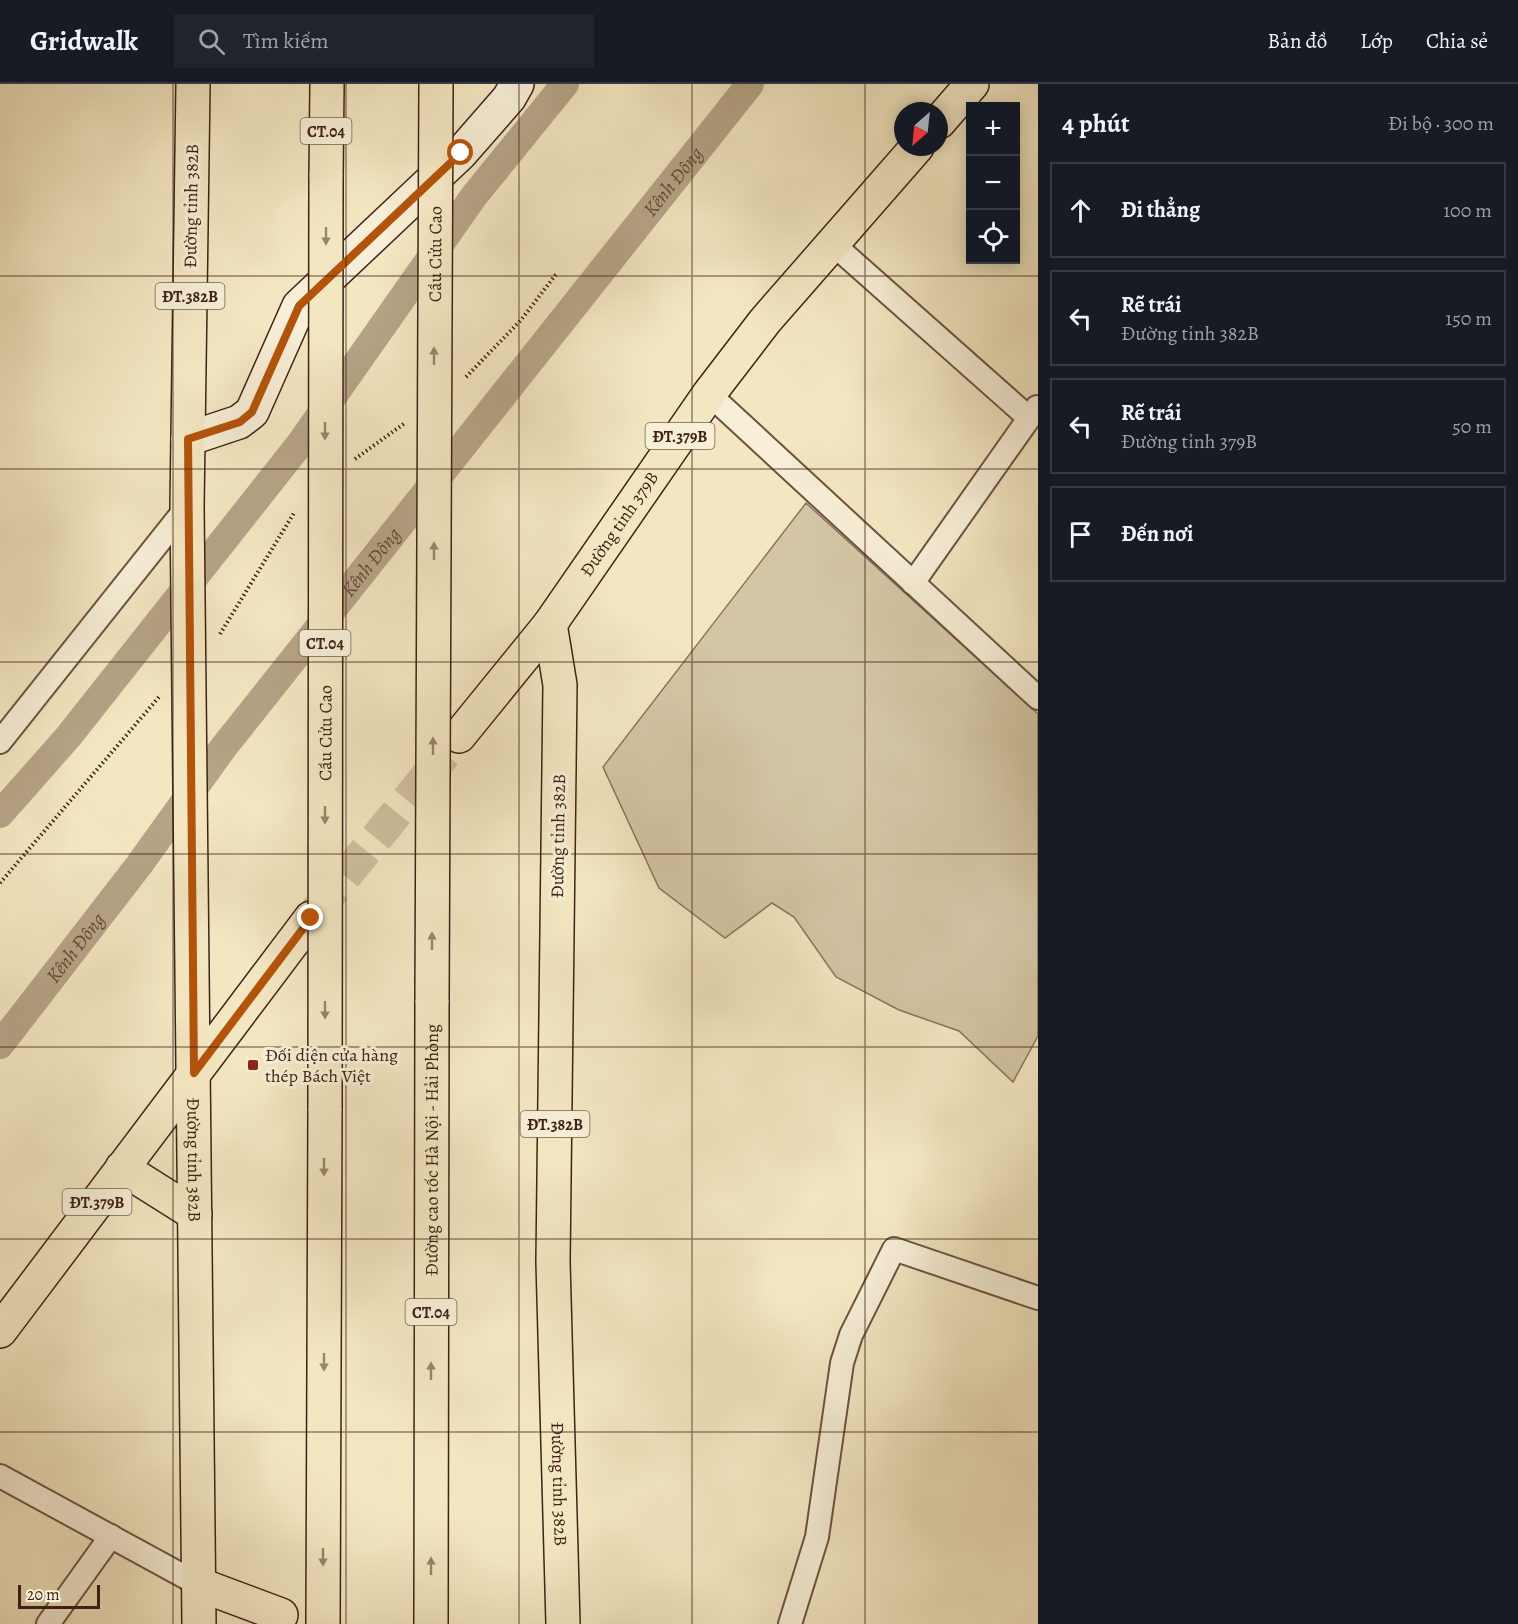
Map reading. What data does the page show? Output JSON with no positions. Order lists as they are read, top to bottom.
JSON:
{
  "streets": {
    "main road": [
      "CT.04",
      "Đường tỉnh 382B",
      "Cầu Cửu Cao",
      "ĐT.382B",
      "ĐT.379B",
      "Đường tỉnh 379B",
      "Đường cao tốc Hà Nội - Hải Phòng"
    ]
  },
  "crossings": [
    ["Đường tỉnh 382B", "ĐT.379B"],
    ["Đường tỉnh 382B", "Đường tỉnh 379B"],
    ["Cầu Cửu Cao", "Đường cao tốc Hà Nội - Hải Phòng"]
  ],
  "one_way": ["Đường cao tốc Hà Nội - Hải Phòng"],
  "water": ["Kênh Đông"],
  "places": {
    "transit": ["Đối diện cửa hàng thép Bách Việt"]
  },
  "scale_bar": "20 m",
  "north": "bottom left",
  "page": {
    "header": "Gridwalk",
    "search": "Tìm kiếm",
    "nav": ["Bản đồ", "Lớp", "Chia sẻ"],
    "heading": ["4 phút", "Đi bộ · 300 m"],
    "map_buttons": ["+", "−"],
    "list": [
      ["Đi thẳng", "100 m"],
      ["Rẽ trái", "Đường tỉnh 382B", "150 m"],
      ["Rẽ trái", "Đường tỉnh 379B", "50 m"],
      "Đến nơi"
    ],
    "scale": "20 m"
  }
}
